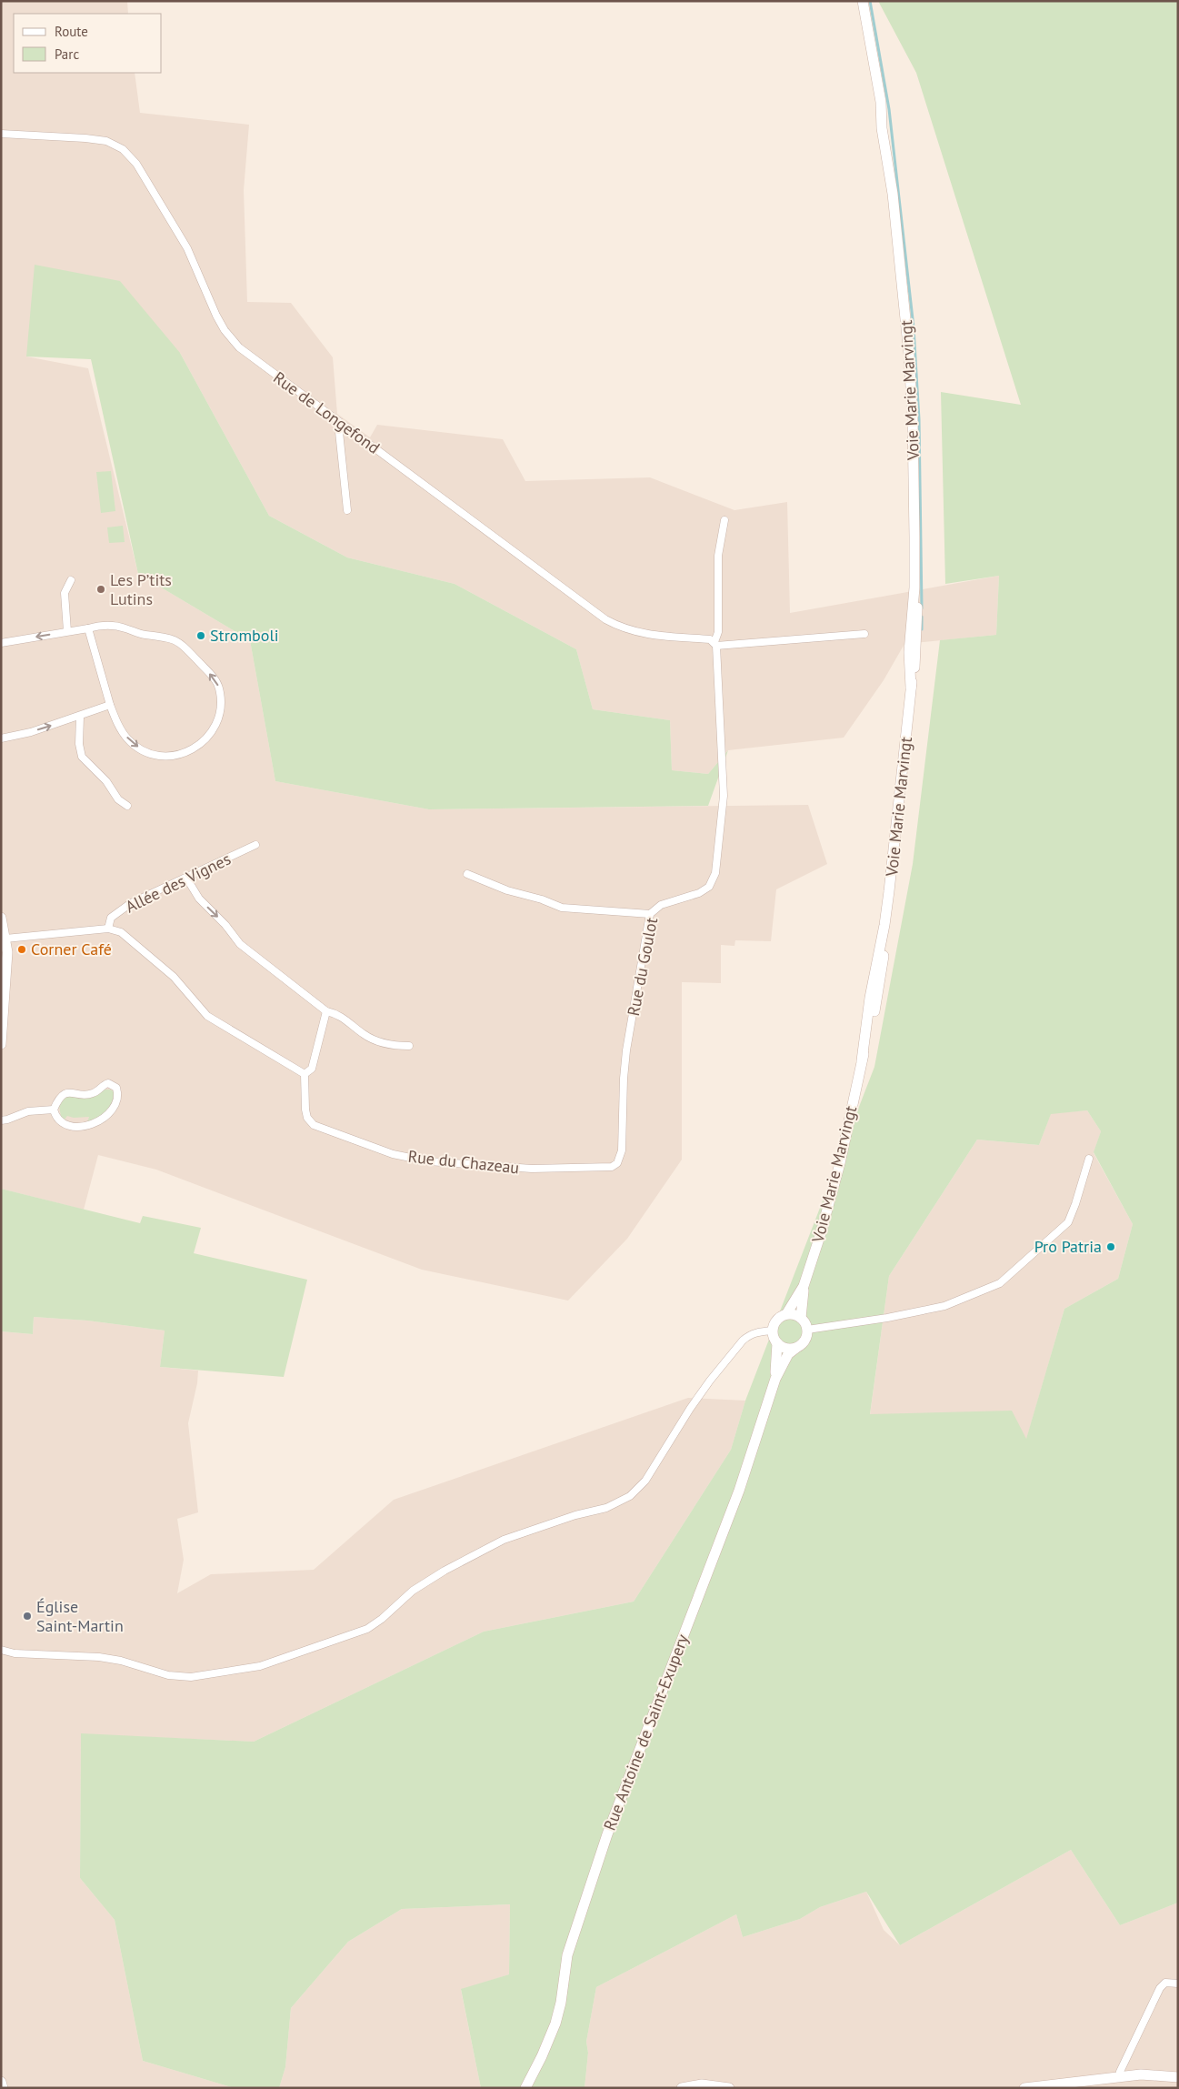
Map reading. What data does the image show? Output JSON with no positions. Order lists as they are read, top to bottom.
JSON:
{
  "streets": {
    "main road": ["Voie Marie Marvingt", "Rue Antoine de Saint-Exupery"],
    "street": [
      "Rue de Longefond",
      "Allée des Vignes",
      "Rue du Goulot",
      "Rue du Chazeau"
    ]
  },
  "crossings": [
    ["Voie Marie Marvingt", "Rue Antoine de Saint-Exupery"],
    ["Rue de Longefond", "Rue du Goulot"],
    ["Rue du Goulot", "Rue du Chazeau"]
  ],
  "places": [
    "Les P’tits Lutins",
    "Stromboli",
    "Corner Café",
    "Pro Patria",
    "Église Saint-Martin"
  ],
  "legend": ["Route", "Parc"]
}
